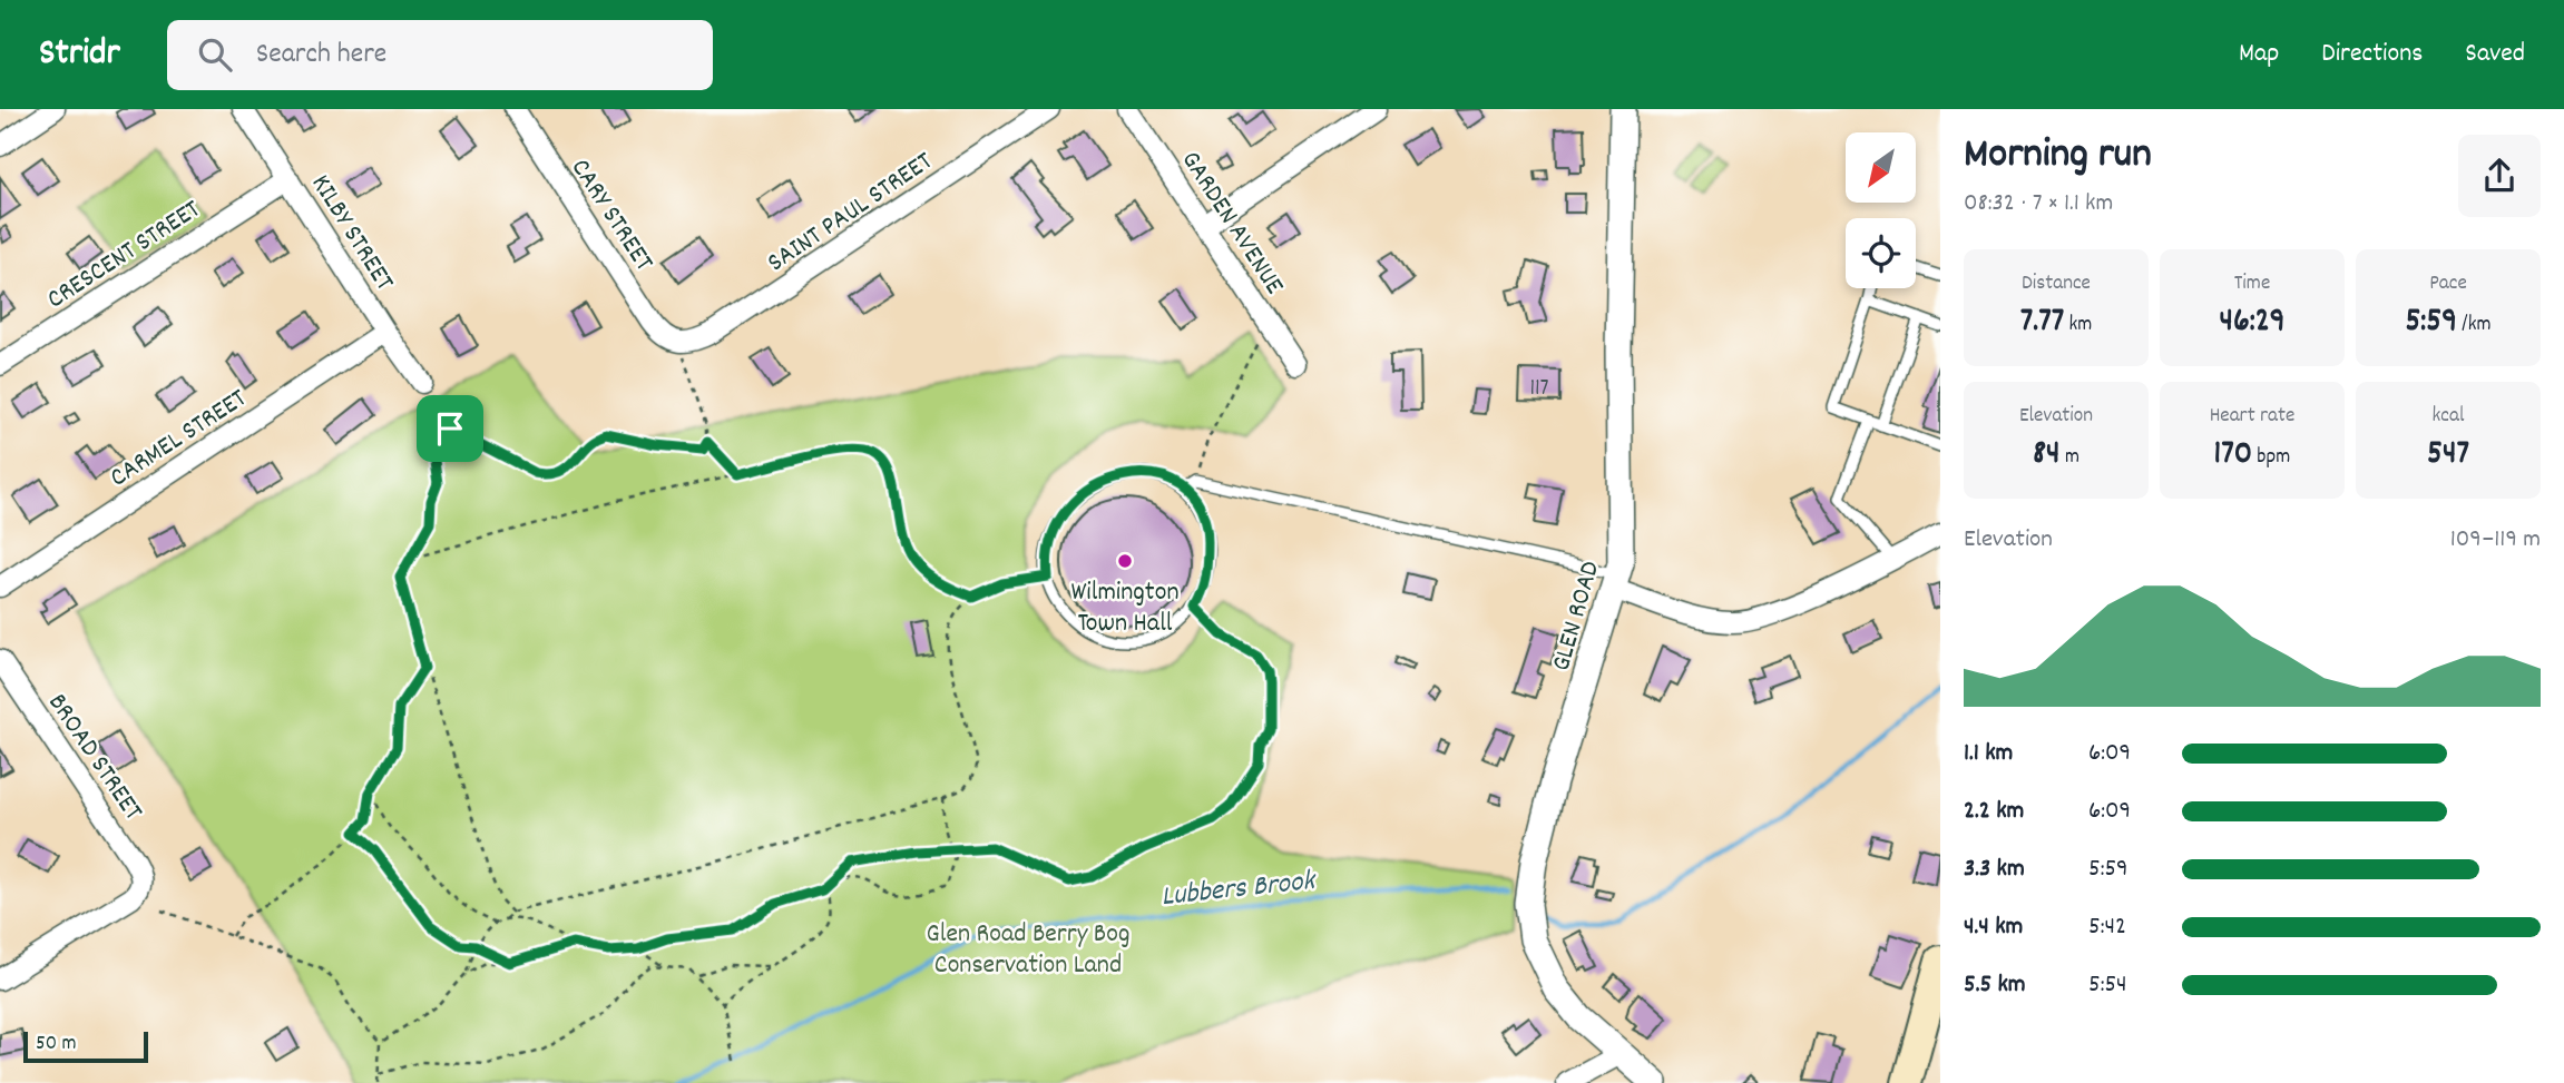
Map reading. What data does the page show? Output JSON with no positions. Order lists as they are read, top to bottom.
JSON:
{
  "streets": {
    "street": [
      "SAINT PAUL STREET",
      "CARY STREET",
      "GARDEN AVENUE",
      "KILBY STREET",
      "CRESCENT STREET",
      "CARMEL STREET",
      "GLEN ROAD",
      "BROAD STREET"
    ]
  },
  "crossings": [
    ["SAINT PAUL STREET", "CARY STREET"],
    ["KILBY STREET", "CRESCENT STREET"],
    ["KILBY STREET", "CARMEL STREET"]
  ],
  "water": ["Lubbers Brook"],
  "parks": ["Glen Road Berry Bog Conservation Land"],
  "places": ["Wilmington Town Hall"],
  "house_numbers": ["117"],
  "scale_bar": "50 m",
  "north": "bottom left",
  "page": {
    "header": "Stridr",
    "search": "Search here",
    "nav": ["Map", "Directions", "Saved"],
    "heading": ["Morning run", "08:32 · 7 × 1.1 km"],
    "stats": [
      ["Distance", "7.77 km"],
      ["Time", "46:29"],
      ["Pace", "5:59 /km"],
      ["Elevation", "84 m"],
      ["Heart rate", "170 bpm"],
      ["kcal", "547"]
    ],
    "chart": ["Elevation", "109–119 m"],
    "list": [
      {
        "name": "1.1 km",
        "note": "6:09"
      },
      {
        "name": "2.2 km",
        "note": "6:09"
      },
      {
        "name": "3.3 km",
        "note": "5:59"
      },
      {
        "name": "4.4 km",
        "note": "5:42"
      },
      {
        "name": "5.5 km",
        "note": "5:54"
      }
    ],
    "scale": "50 m"
  }
}
